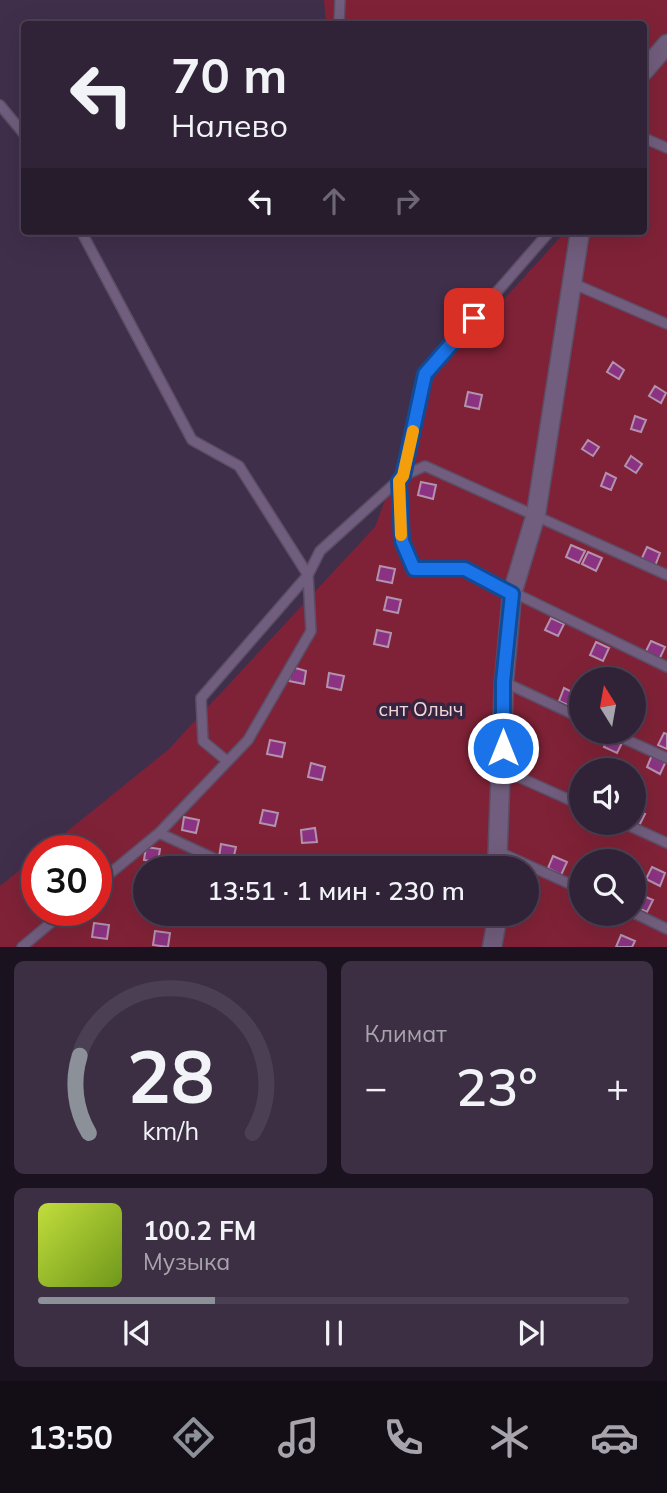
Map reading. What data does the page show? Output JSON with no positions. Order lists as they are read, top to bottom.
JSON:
{
  "parks": ["снт Олыч"],
  "north": "top",
  "page": {
    "turn": ["70 m", "Налево"],
    "limit": "30",
    "trip": "13:51 · 1 мин · 230 m",
    "tile": "Климат",
    "heat": ["−", "23°", "+"],
    "song": ["100.2 FM", "Музыка"],
    "tabs": "13:50",
    "gauge": ["28", "km/h"]
  }
}
